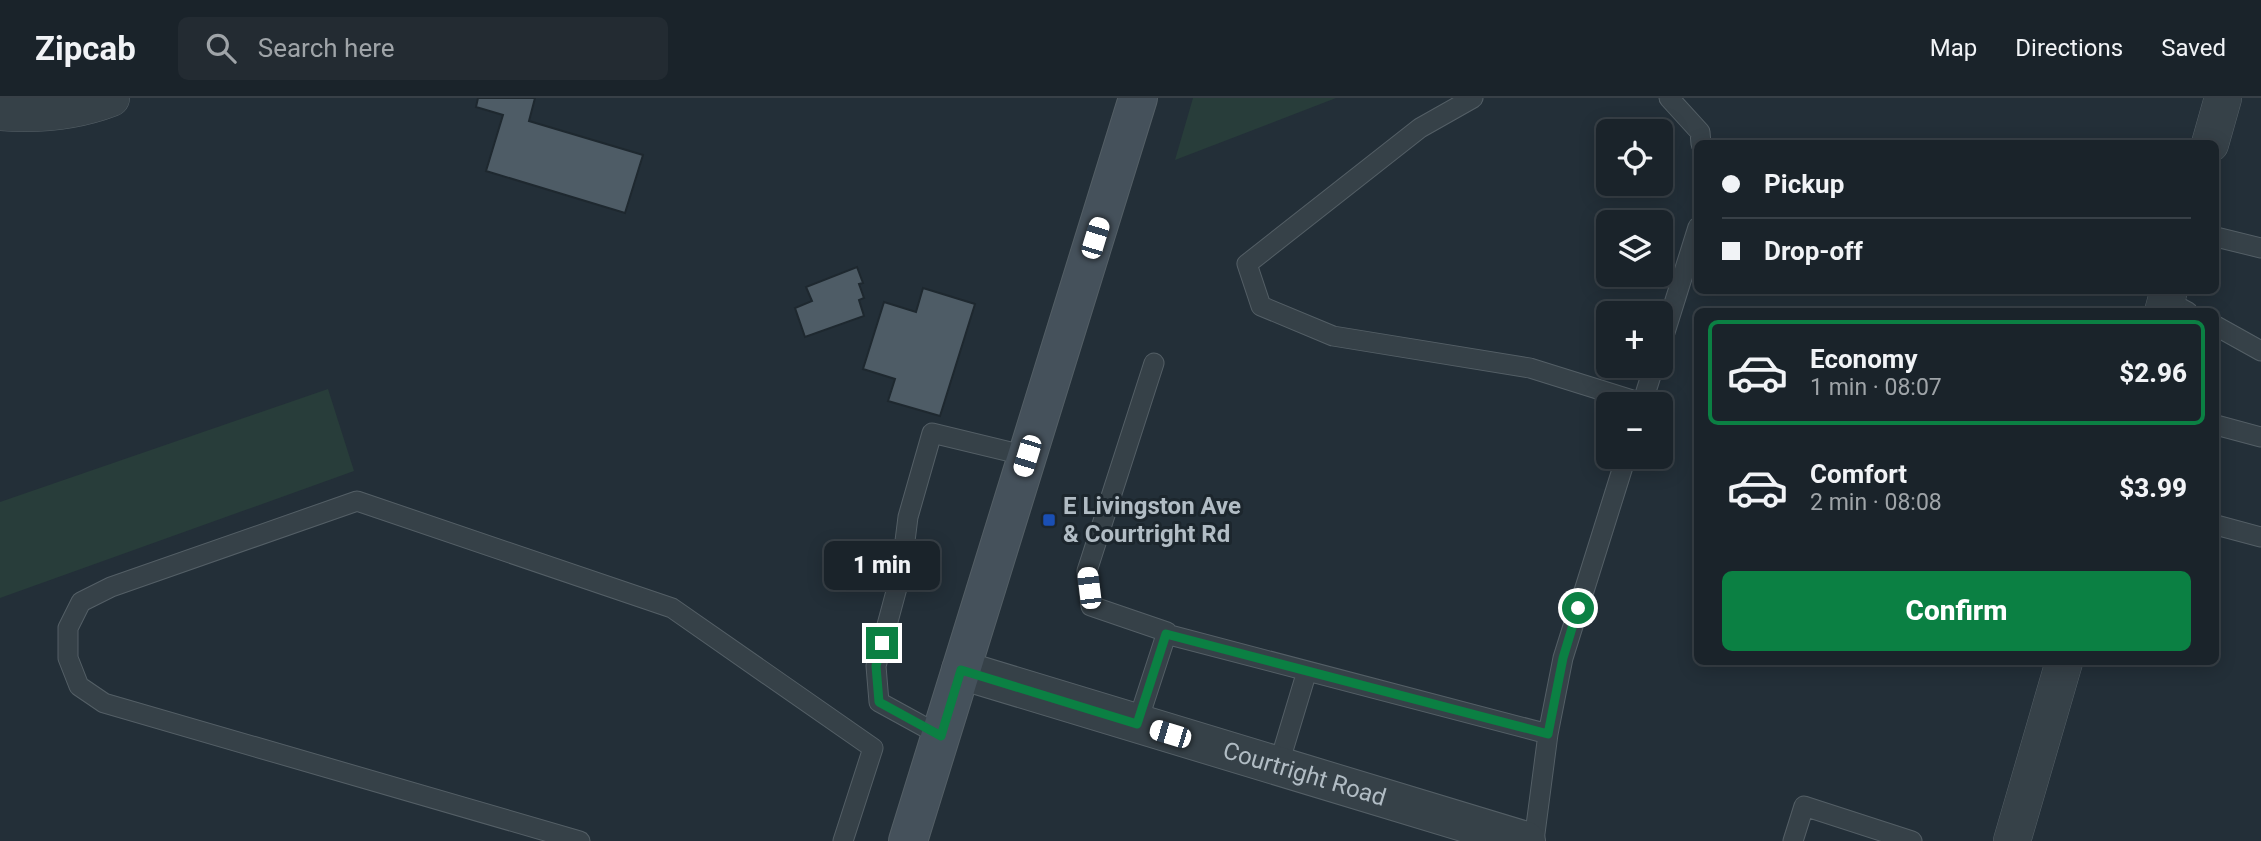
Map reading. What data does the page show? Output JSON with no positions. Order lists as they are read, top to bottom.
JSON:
{
  "streets": {
    "street": ["Courtright Road"]
  },
  "places": {
    "transit": ["E Livingston Ave & Courtright Rd"]
  },
  "page": {
    "header": "Zipcab",
    "search": "Search here",
    "nav": ["Map", "Directions", "Saved"],
    "map_buttons": ["+", "−"],
    "banner": ["Pickup", "Drop-off"],
    "list": [
      {
        "name": "Economy",
        "note": "1 min · 08:07",
        "value": "$2.96"
      },
      {
        "name": "Comfort",
        "note": "2 min · 08:08",
        "value": "$3.99"
      }
    ],
    "bubble": "1 min",
    "buttons": "Confirm"
  }
}
